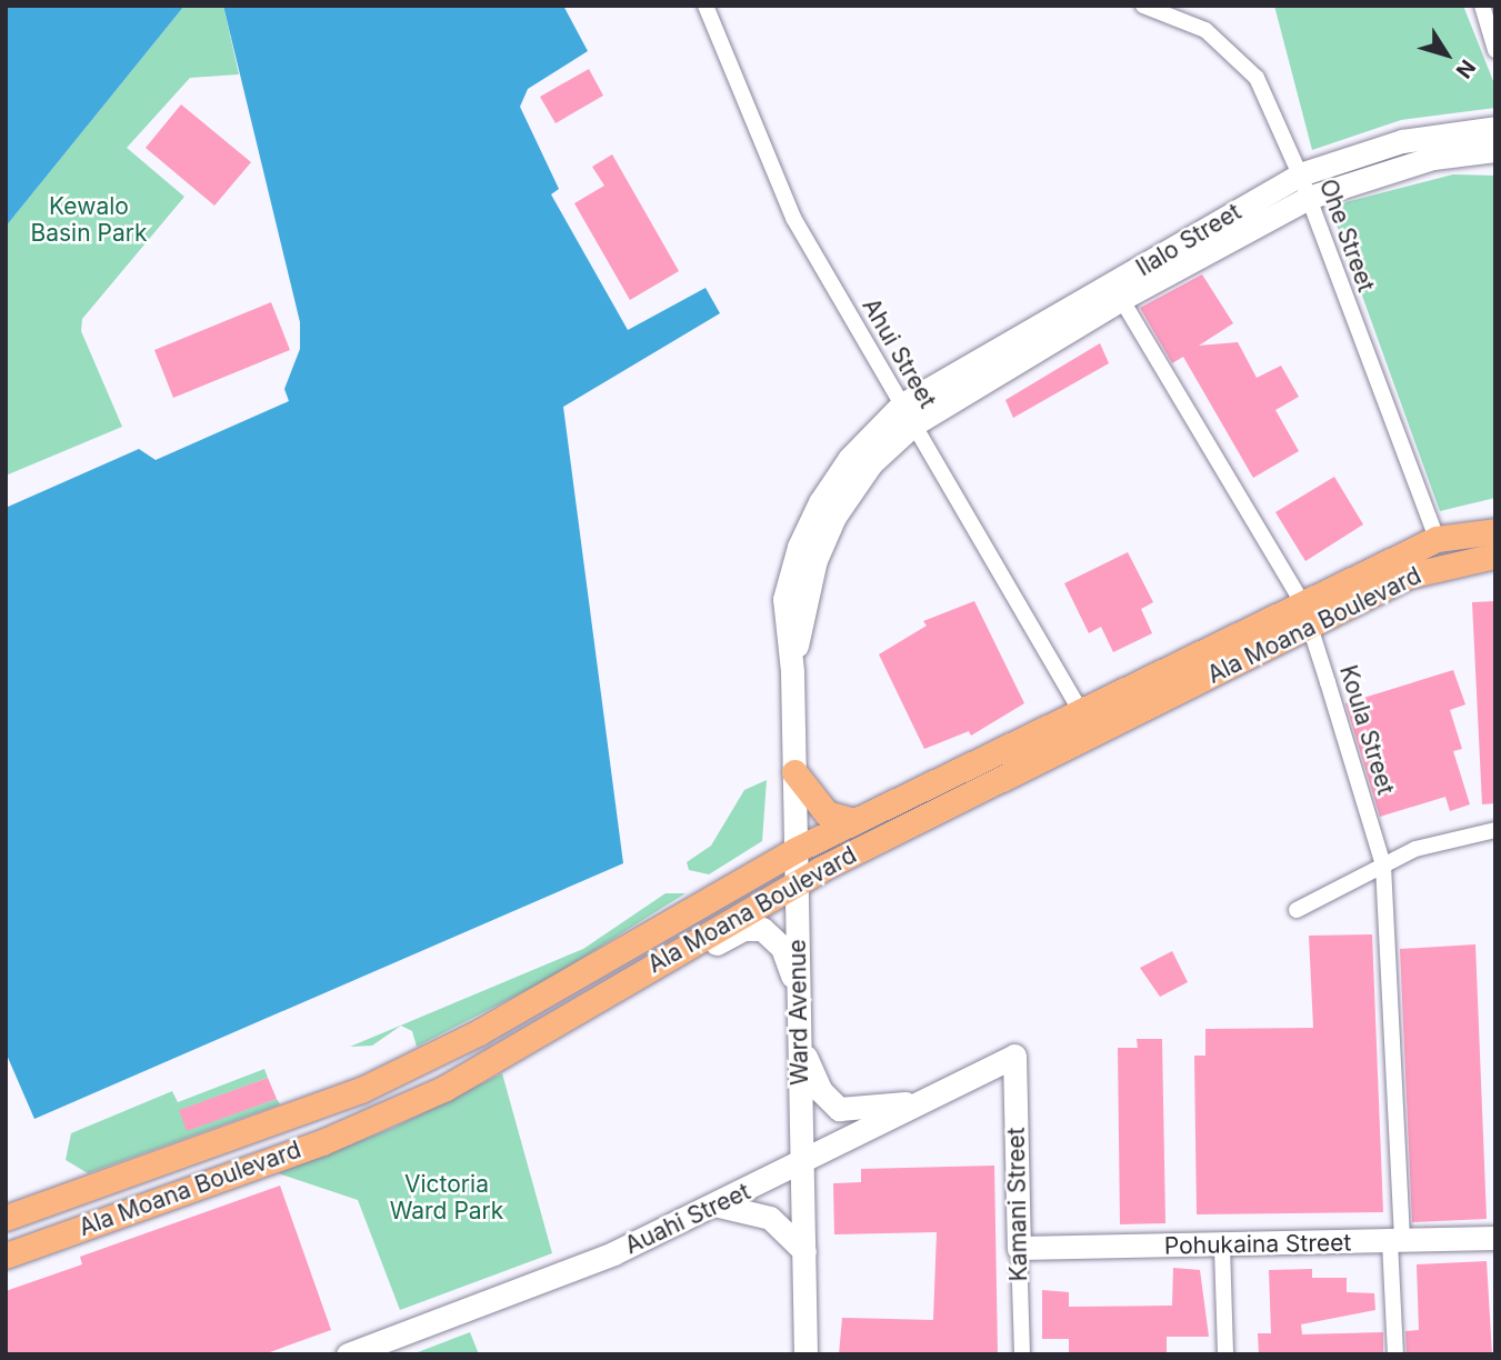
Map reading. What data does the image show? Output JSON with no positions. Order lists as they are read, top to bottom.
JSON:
{
  "streets": {
    "main road": ["Ala Moana Boulevard"],
    "street": [
      "Ohe Street",
      "Ilalo Street",
      "Ahui Street",
      "Koula Street",
      "Ward Avenue",
      "Kamani Street",
      "Auahi Street",
      "Pohukaina Street"
    ]
  },
  "crossings": [
    ["Ohe Street", "Ilalo Street"],
    ["Ohe Street", "Ala Moana Boulevard"],
    ["Ilalo Street", "Ahui Street"],
    ["Ilalo Street", "Koula Street"],
    ["Ilalo Street", "Ward Avenue"],
    ["Ahui Street", "Ala Moana Boulevard"],
    ["Ahui Street", "Ward Avenue"],
    ["Ala Moana Boulevard", "Koula Street"],
    ["Ala Moana Boulevard", "Ward Avenue"],
    ["Koula Street", "Pohukaina Street"],
    ["Ward Avenue", "Auahi Street"],
    ["Kamani Street", "Auahi Street"],
    ["Kamani Street", "Pohukaina Street"]
  ],
  "parks": ["Kewalo Basin Park", "Victoria Ward Park"],
  "north": "bottom right"
}
